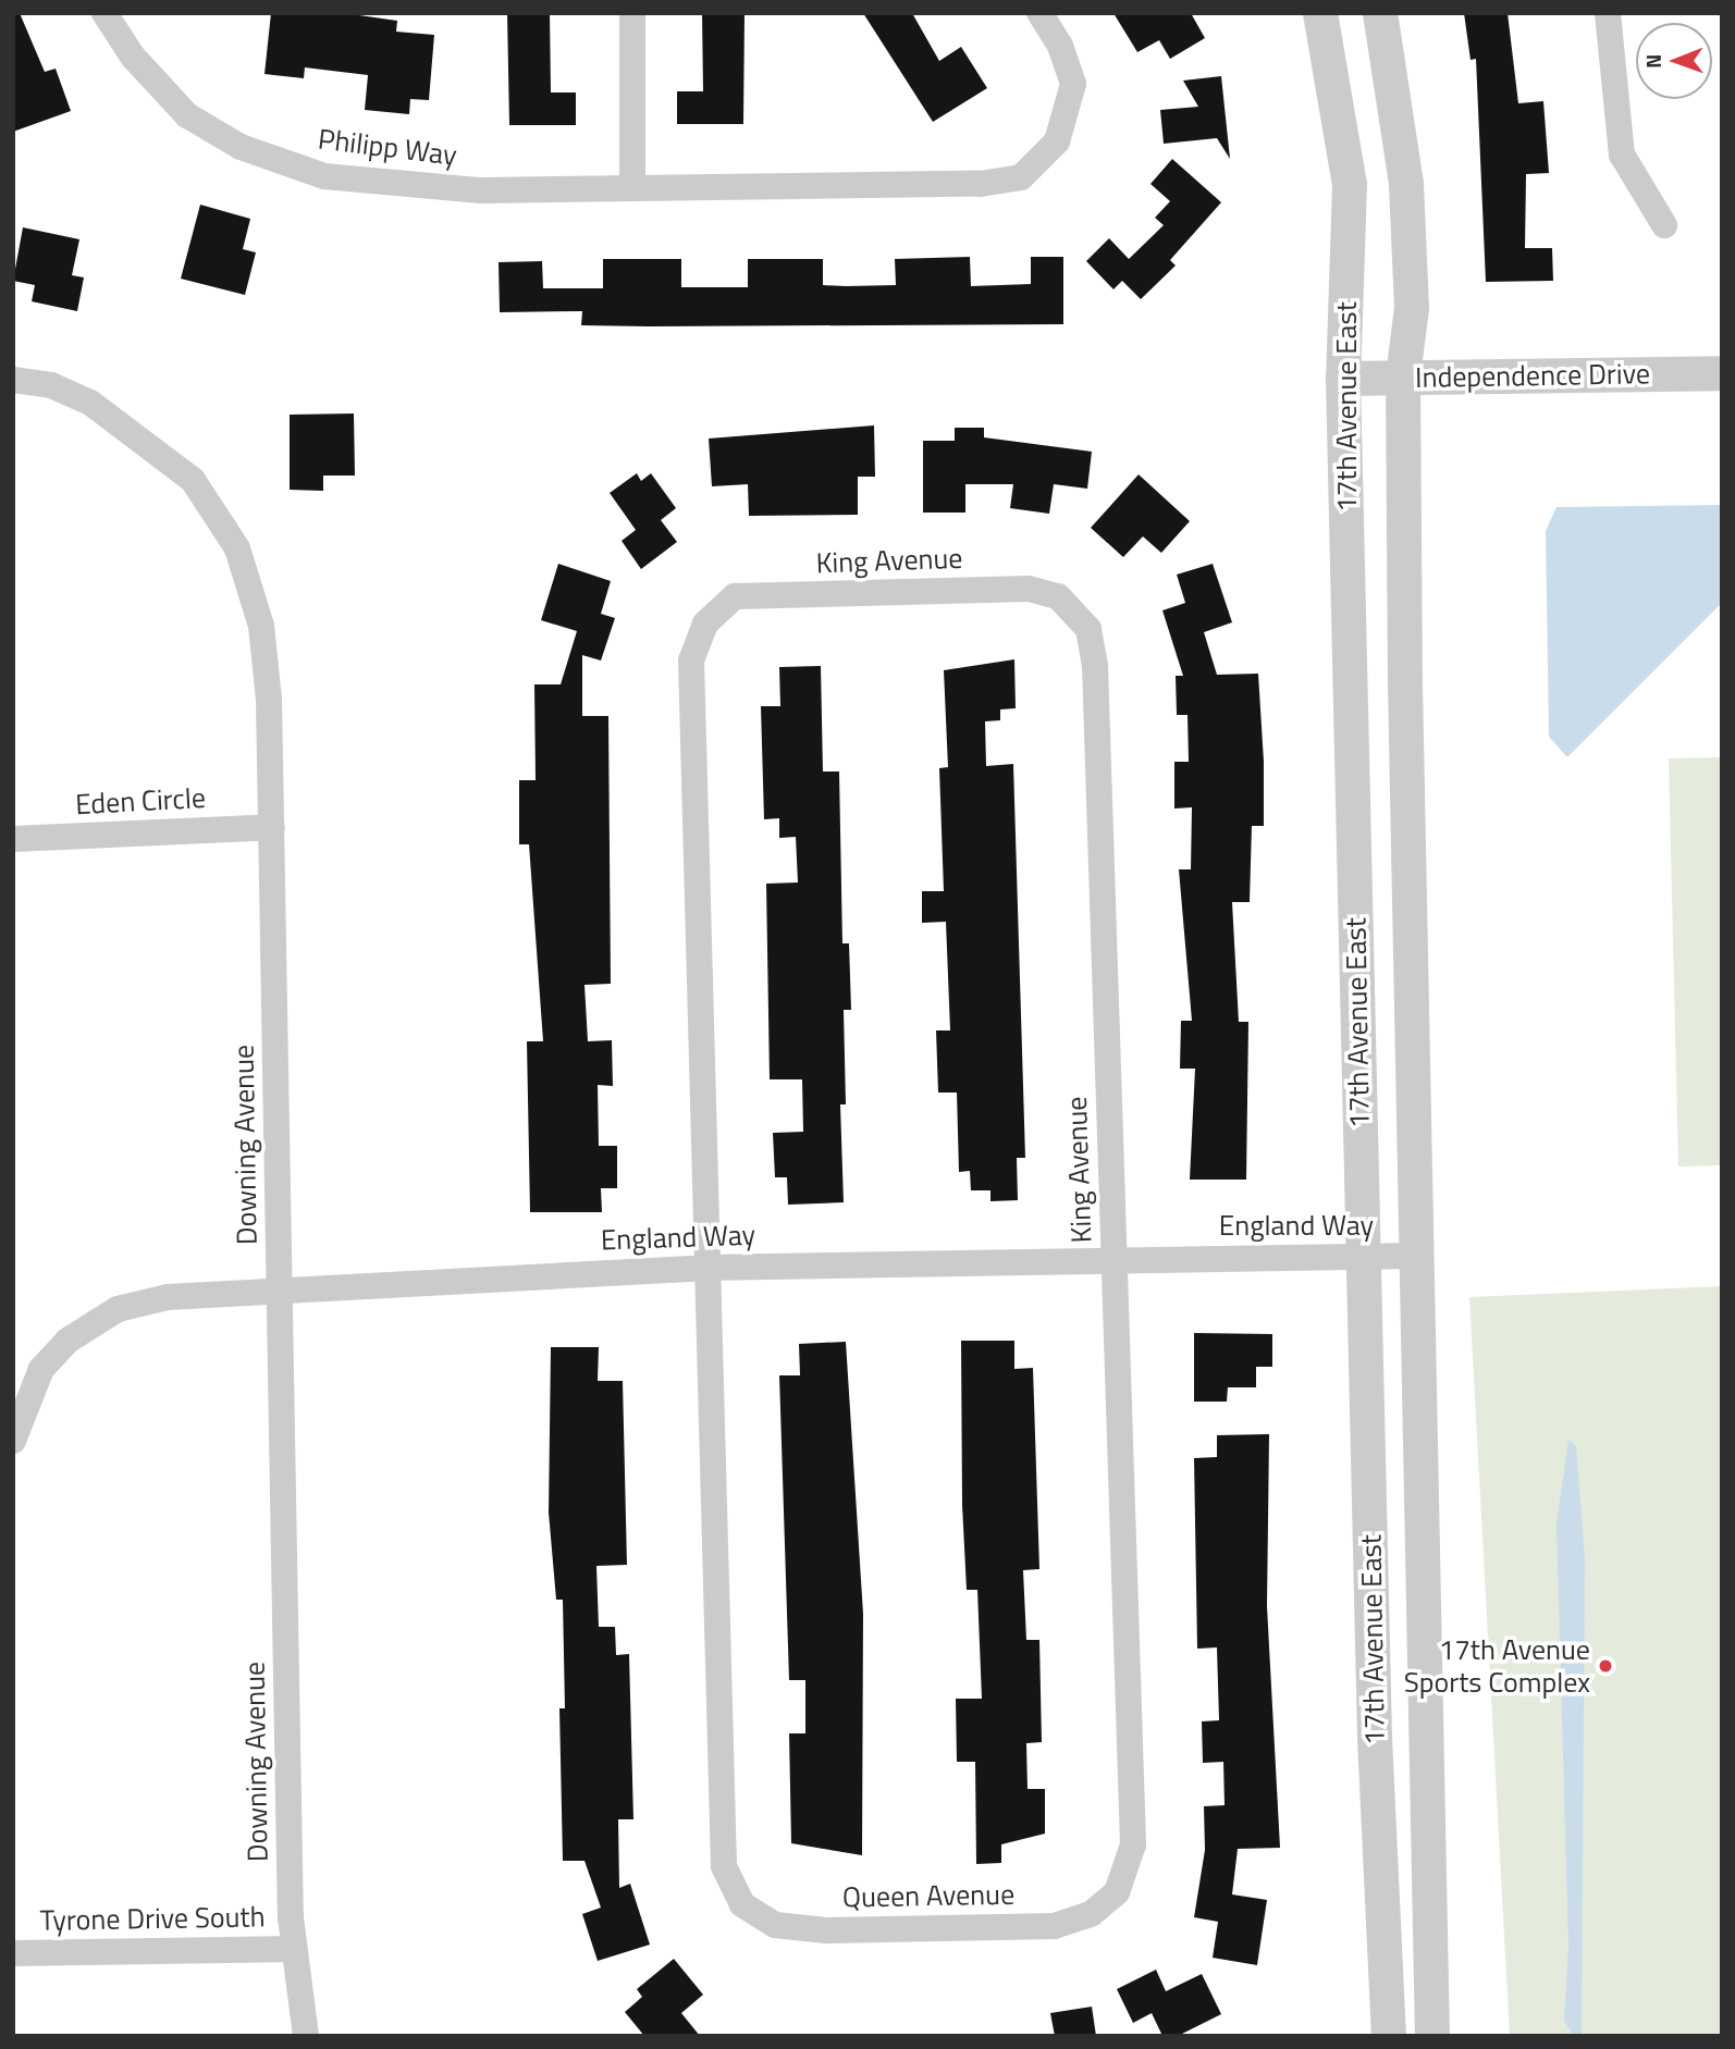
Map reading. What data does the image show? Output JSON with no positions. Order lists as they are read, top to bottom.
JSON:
{
  "streets": {
    "street": [
      "Philipp Way",
      "Independence Drive",
      "17th Avenue East",
      "King Avenue",
      "Eden Circle",
      "Downing Avenue",
      "England Way",
      "Queen Avenue",
      "Tyrone Drive South"
    ]
  },
  "crossings": [
    ["Independence Drive", "17th Avenue East"],
    ["17th Avenue East", "England Way"],
    ["King Avenue", "England Way"],
    ["King Avenue", "Queen Avenue"],
    ["Eden Circle", "Downing Avenue"],
    ["Downing Avenue", "England Way"],
    ["Downing Avenue", "Tyrone Drive South"],
    ["England Way", "Queen Avenue"]
  ],
  "places": ["17th Avenue Sports Complex"],
  "north": "left"
}
